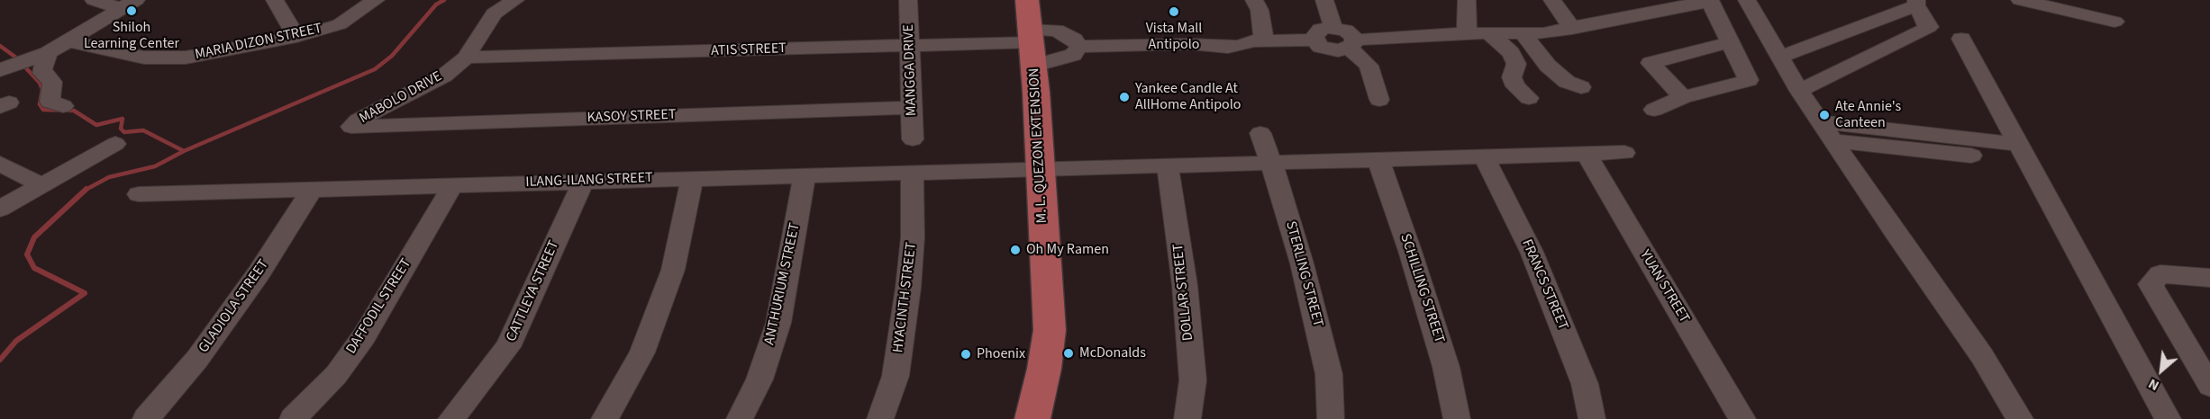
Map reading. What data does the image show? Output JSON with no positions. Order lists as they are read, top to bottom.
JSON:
{
  "streets": {
    "main road": ["M. L. QUEZON EXTENSION"],
    "street": [
      "MARIA DIZON STREET",
      "ATIS STREET",
      "MANGGA DRIVE",
      "MABOLO DRIVE",
      "KASOY STREET",
      "ILANG-ILANG STREET",
      "STERLING STREET",
      "ANTHURIUM STREET",
      "FRANCS STREET",
      "YUAN STREET",
      "SCHILLING STREET",
      "CATTLEYA STREET",
      "DOLLAR STREET",
      "HYACINTH STREET",
      "GLADIOLA STREET",
      "DAFFODIL STREET"
    ]
  },
  "crossings": [
    ["ATIS STREET", "MANGGA DRIVE"],
    ["ATIS STREET", "MABOLO DRIVE"],
    ["ATIS STREET", "M. L. QUEZON EXTENSION"],
    ["MANGGA DRIVE", "KASOY STREET"],
    ["MABOLO DRIVE", "KASOY STREET"],
    ["M. L. QUEZON EXTENSION", "ILANG-ILANG STREET"],
    ["ILANG-ILANG STREET", "STERLING STREET"],
    ["ILANG-ILANG STREET", "ANTHURIUM STREET"],
    ["ILANG-ILANG STREET", "FRANCS STREET"],
    ["ILANG-ILANG STREET", "YUAN STREET"],
    ["ILANG-ILANG STREET", "SCHILLING STREET"],
    ["ILANG-ILANG STREET", "CATTLEYA STREET"],
    ["ILANG-ILANG STREET", "DOLLAR STREET"],
    ["ILANG-ILANG STREET", "HYACINTH STREET"],
    ["ILANG-ILANG STREET", "GLADIOLA STREET"],
    ["ILANG-ILANG STREET", "DAFFODIL STREET"]
  ],
  "places": [
    "Shiloh Learning Center",
    "Vista Mall Antipolo",
    "Yankee Candle At AllHome Antipolo",
    "Ate Annie's Canteen",
    "Oh My Ramen",
    "McDonalds",
    "Phoenix"
  ],
  "north": "bottom left"
}
